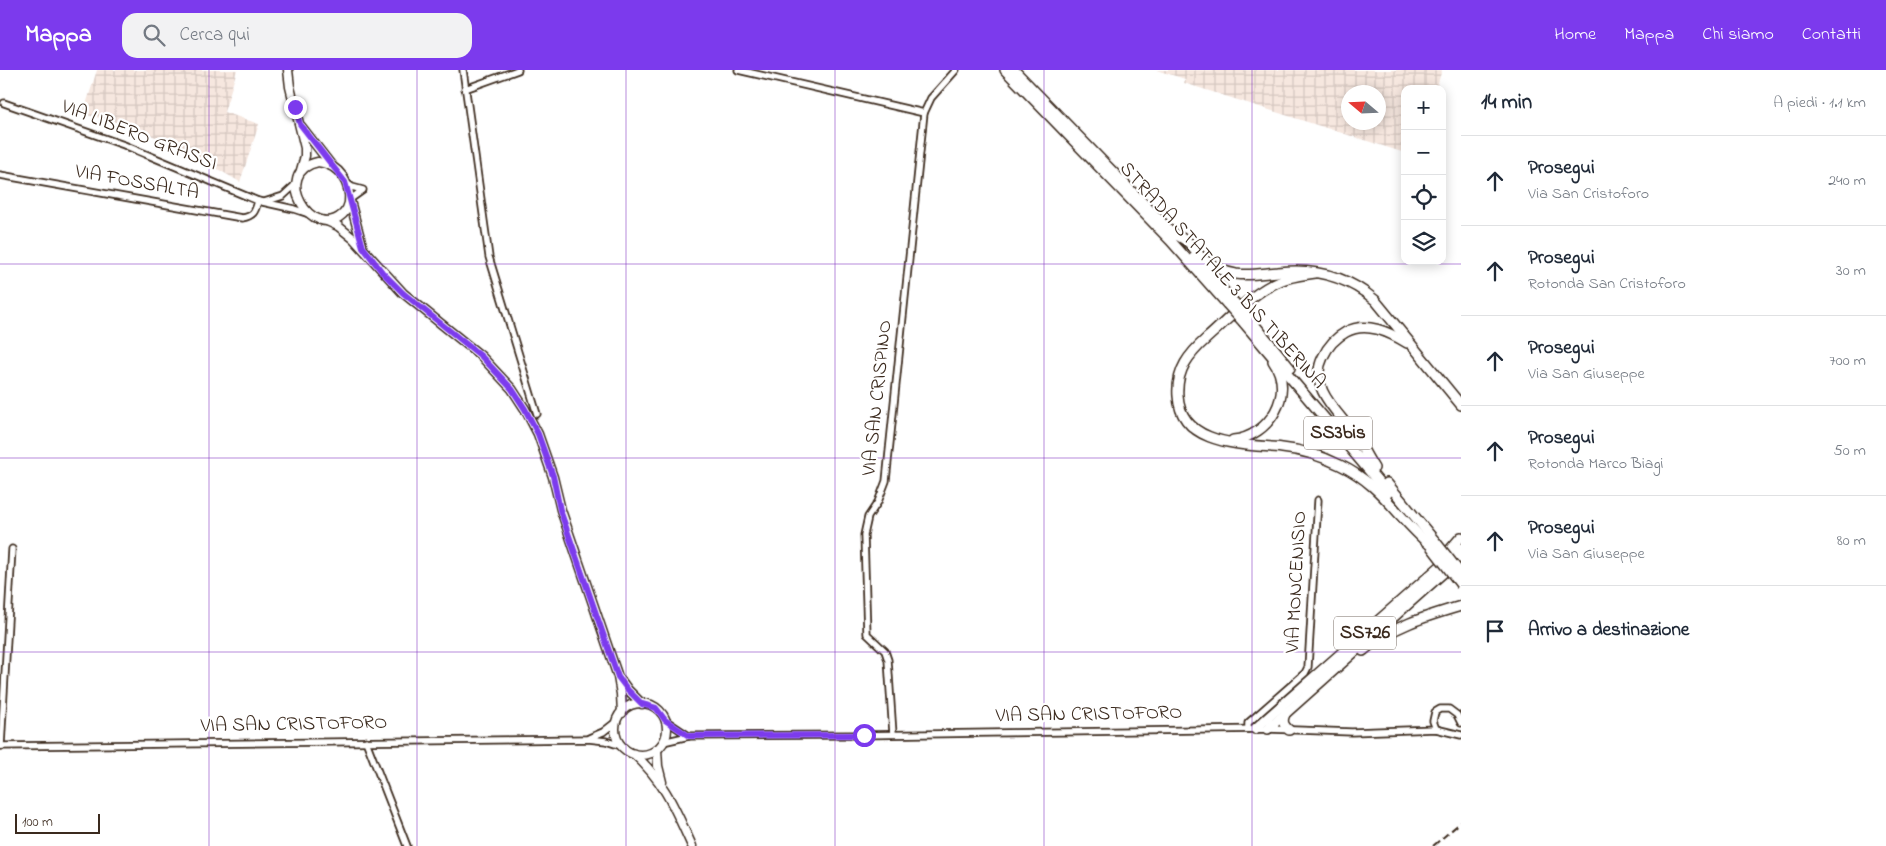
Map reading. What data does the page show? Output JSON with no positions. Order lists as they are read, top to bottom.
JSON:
{
  "streets": {
    "highway": ["STRADA STATALE 3 BIS TIBERINA", "SS3bis", "SS726"],
    "street": [
      "VIA LIBERO GRASSI",
      "VIA FOSSALTA",
      "VIA SAN CRISPINO",
      "VIA MONCENISIO",
      "VIA SAN CRISTOFORO"
    ]
  },
  "crossings": [
    ["VIA LIBERO GRASSI", "VIA FOSSALTA"],
    ["VIA SAN CRISPINO", "VIA SAN CRISTOFORO"],
    ["VIA MONCENISIO", "SS726"],
    ["VIA MONCENISIO", "VIA SAN CRISTOFORO"],
    ["SS726", "VIA SAN CRISTOFORO"]
  ],
  "scale_bar": "100 m",
  "north": "left",
  "page": {
    "header": "Mappa",
    "search": "Cerca qui",
    "nav": [
      "Home",
      "Mappa",
      "Chi siamo",
      "Contatti"
    ],
    "heading": ["14 min", "A piedi · 1.1 km"],
    "map_buttons": ["+", "−"],
    "list": [
      ["Prosegui", "Via San Cristoforo", "240 m"],
      ["Prosegui", "Rotonda San Cristoforo", "30 m"],
      ["Prosegui", "Via San Giuseppe", "700 m"],
      ["Prosegui", "Rotonda Marco Biagi", "50 m"],
      ["Prosegui", "Via San Giuseppe", "80 m"],
      "Arrivo a destinazione"
    ],
    "scale": "100 m"
  }
}
